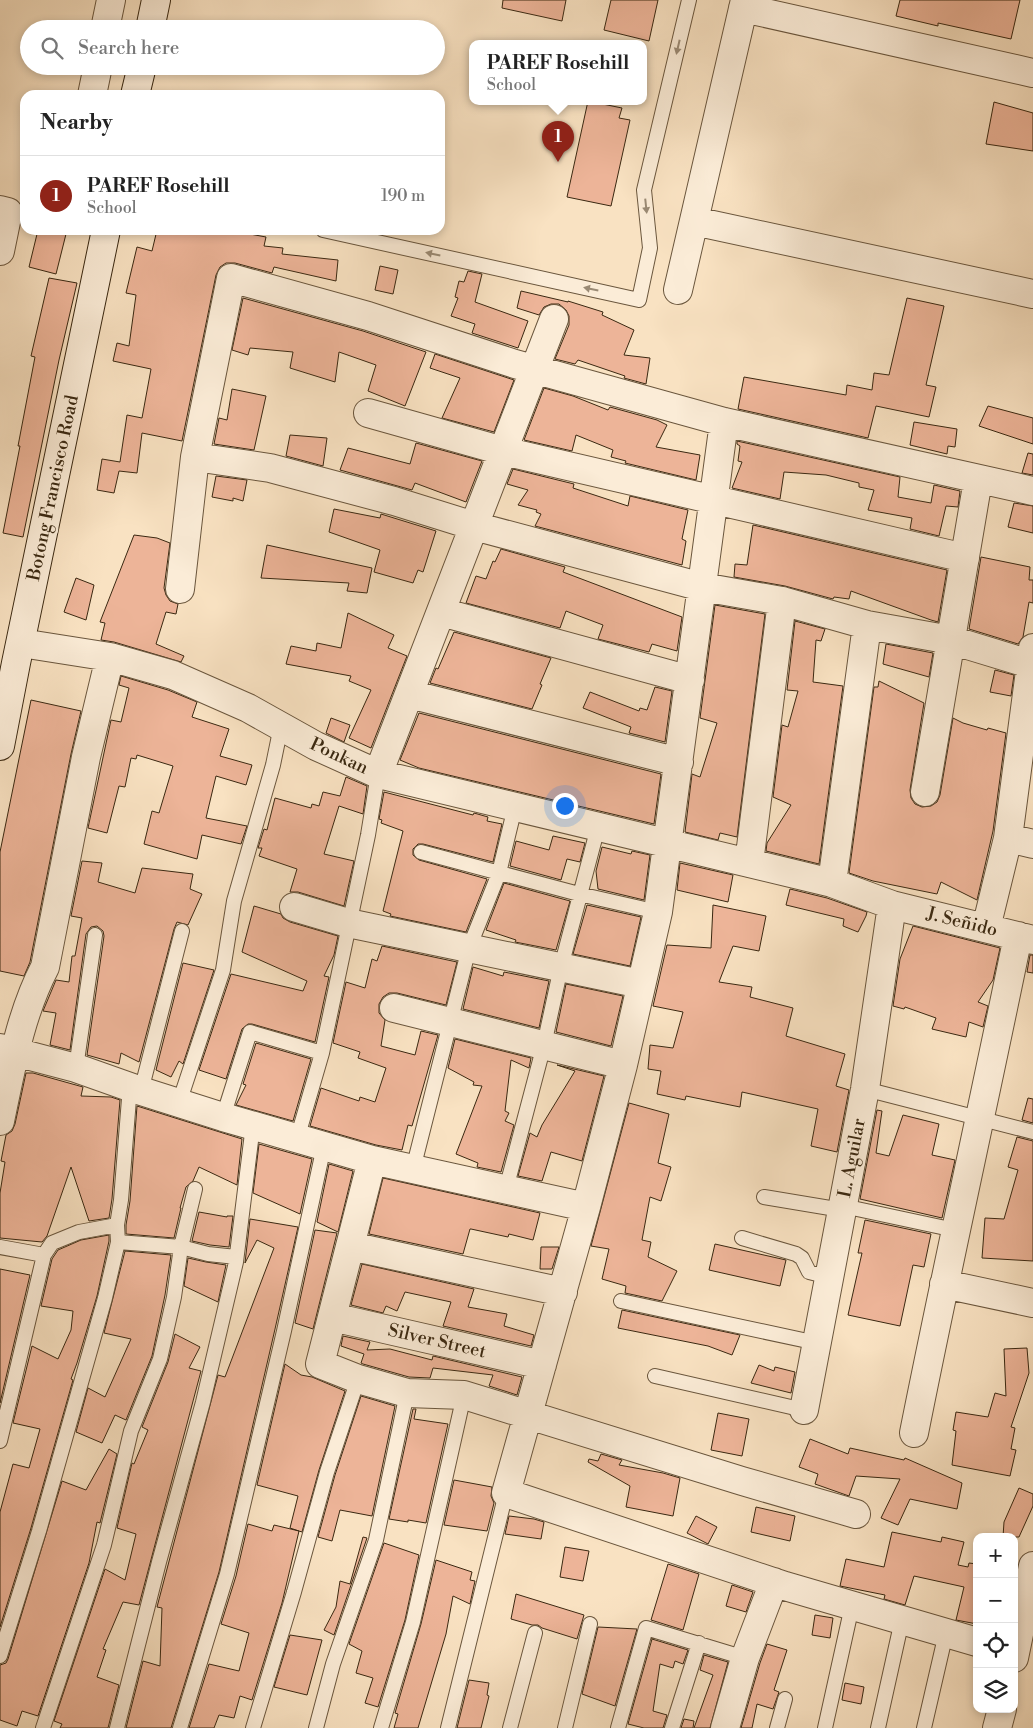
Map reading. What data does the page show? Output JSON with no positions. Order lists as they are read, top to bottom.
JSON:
{
  "streets": {
    "street": [
      "Botong Francisco Road",
      "Ponkan",
      "J. Señido",
      "L. Aguilar",
      "Silver Street"
    ]
  },
  "crossings": [
    ["Botong Francisco Road", "Ponkan"],
    ["Ponkan", "J. Señido"],
    ["J. Señido", "L. Aguilar"]
  ],
  "page": {
    "search": "Search here",
    "popup": ["PAREF Rosehill", "School"],
    "heading": "Nearby",
    "pins": "1",
    "list": [
      {
        "mark": "1",
        "name": "PAREF Rosehill",
        "note": "School",
        "value": "190 m"
      }
    ],
    "map_buttons": ["+", "−"]
  }
}
